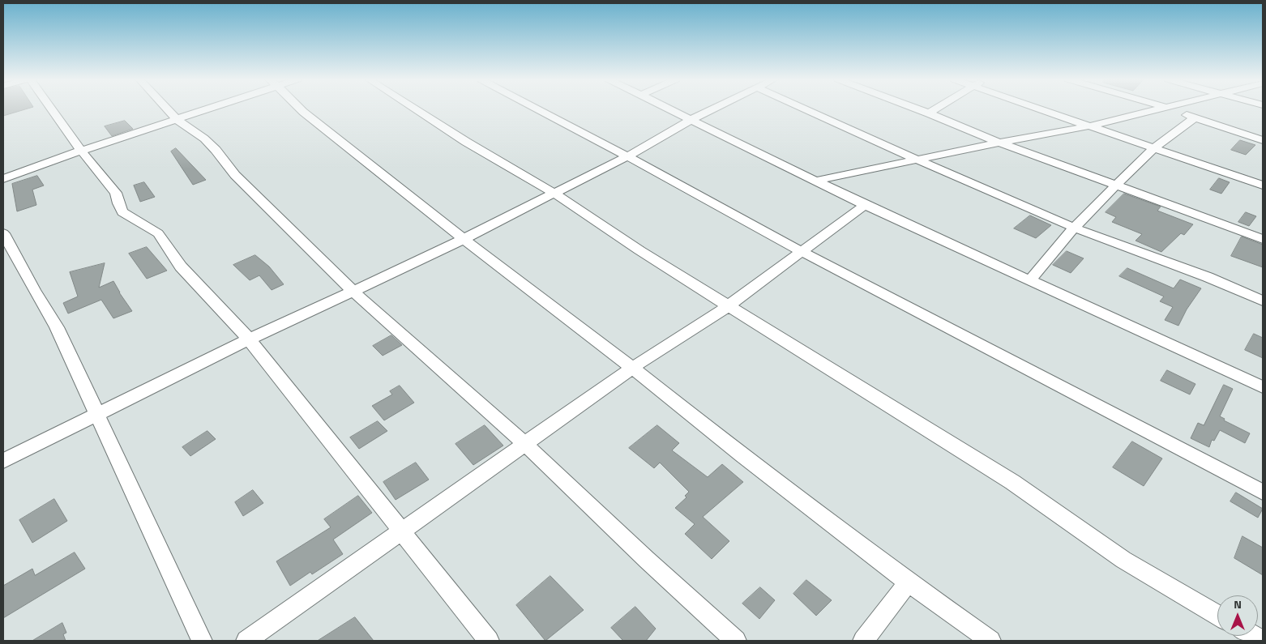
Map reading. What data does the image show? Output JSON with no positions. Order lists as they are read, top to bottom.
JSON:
{
  "north": "top"
}
